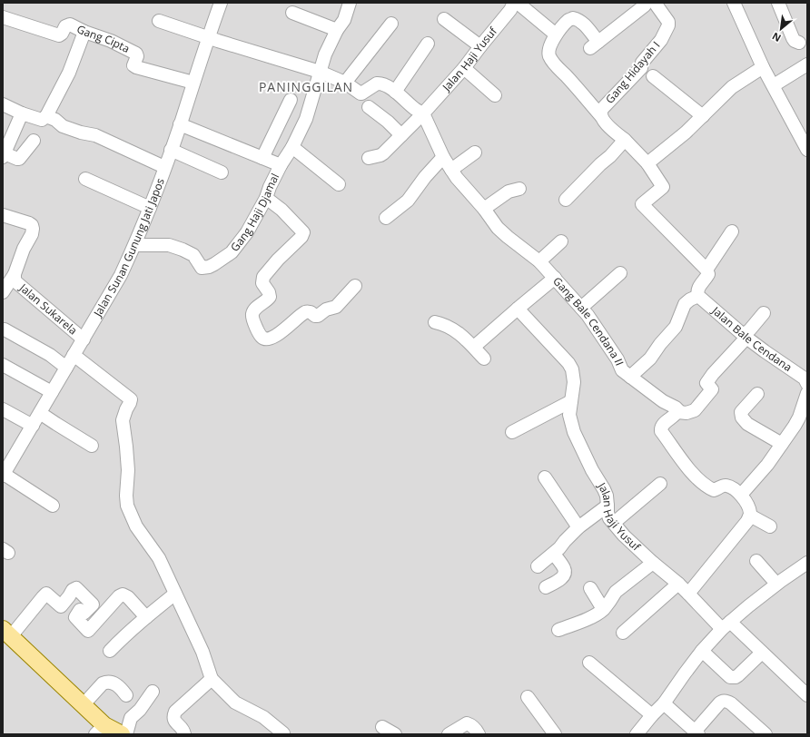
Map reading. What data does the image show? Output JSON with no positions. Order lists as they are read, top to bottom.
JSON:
{
  "streets": {
    "street": [
      "Gang Cipta",
      "Jalan Haji Yusuf",
      "Gang Hidayah I",
      "Gang Haji Djamal",
      "Jalan Sunan Gunung Jati Japos",
      "Jalan Sukarela",
      "Gang Bale Cendana II",
      "Jalan Bale Cendana"
    ]
  },
  "crossings": [
    ["Gang Cipta", "Jalan Sunan Gunung Jati Japos"],
    ["Jalan Haji Yusuf", "Gang Bale Cendana II"],
    ["Gang Haji Djamal", "Jalan Sunan Gunung Jati Japos"],
    ["Jalan Sunan Gunung Jati Japos", "Jalan Sukarela"]
  ],
  "districts": ["PANINGGILAN"],
  "north": "bottom left"
}
